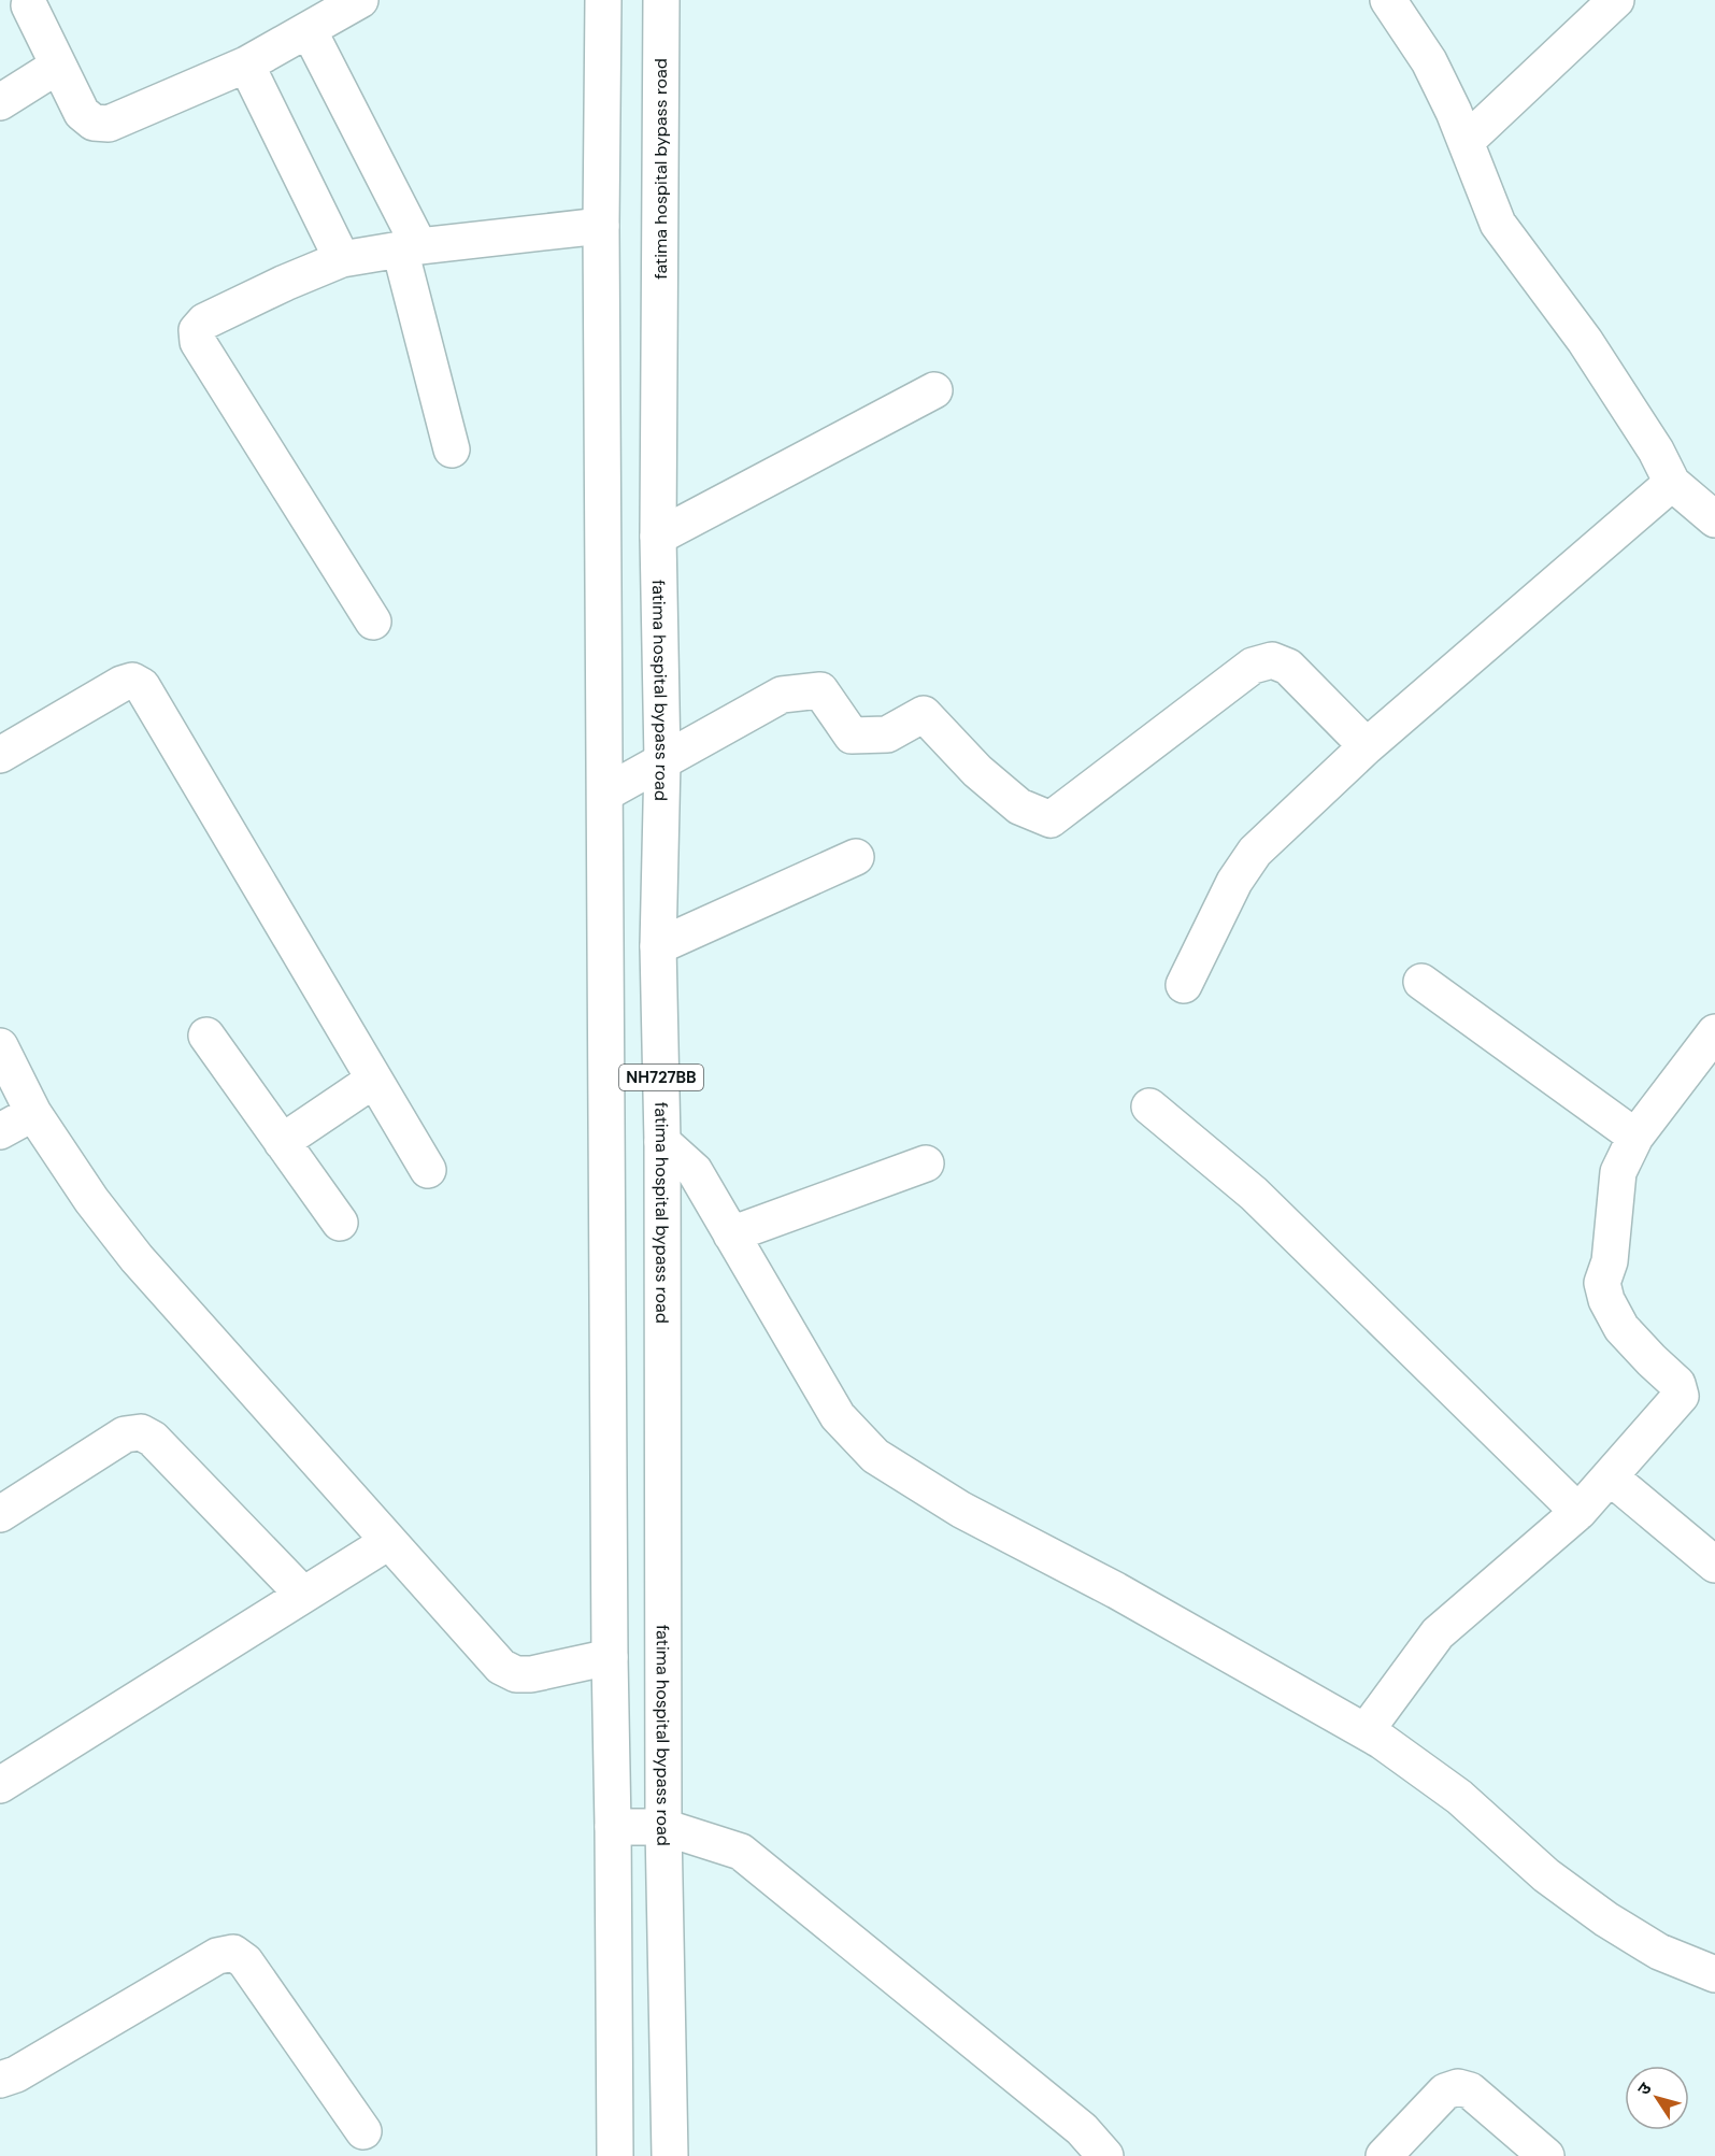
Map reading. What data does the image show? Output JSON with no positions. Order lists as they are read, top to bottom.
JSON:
{
  "streets": {
    "main road": ["fatima hospital bypass road", "NH727BB"]
  },
  "north": "top left"
}
